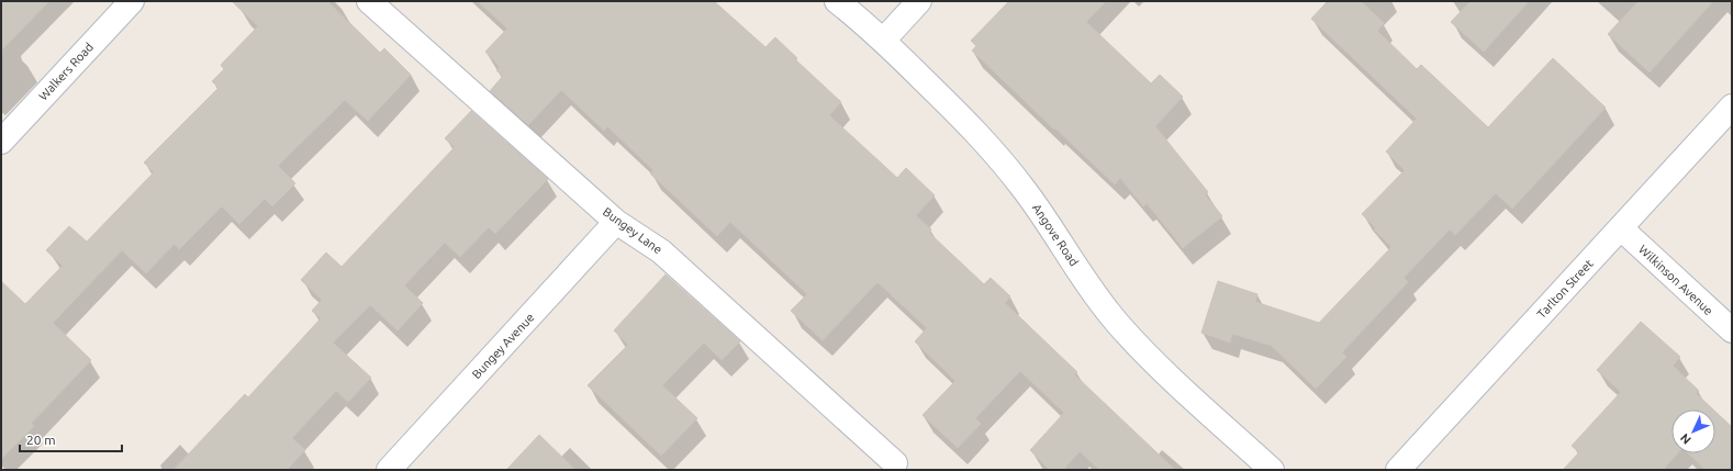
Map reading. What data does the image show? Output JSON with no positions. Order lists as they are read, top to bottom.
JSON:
{
  "streets": {
    "street": [
      "Walkers Road",
      "Bungey Lane",
      "Angove Road",
      "Wilkinson Avenue",
      "Tarlton Street",
      "Bungey Avenue"
    ]
  },
  "crossings": [
    ["Bungey Lane", "Bungey Avenue"],
    ["Wilkinson Avenue", "Tarlton Street"]
  ],
  "scale_bar": "20 m",
  "north": "bottom left"
}
